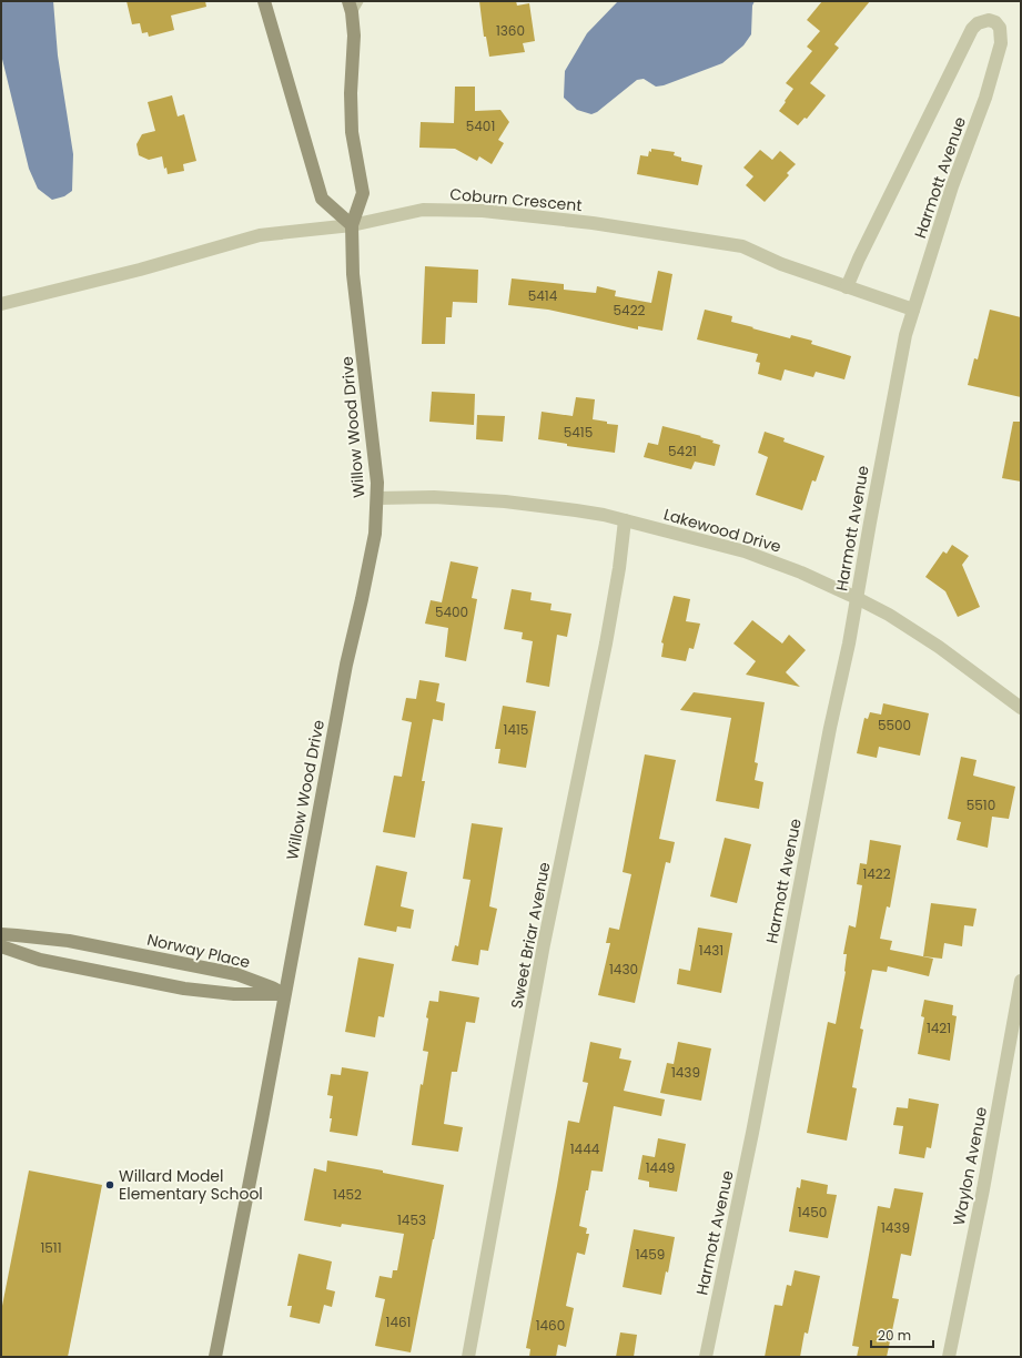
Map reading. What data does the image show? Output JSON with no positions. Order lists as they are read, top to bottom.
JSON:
{
  "streets": {
    "street": [
      "Harmott Avenue",
      "Coburn Crescent",
      "Willow Wood Drive",
      "Lakewood Drive",
      "Sweet Briar Avenue",
      "Norway Place",
      "Waylon Avenue"
    ]
  },
  "crossings": [
    ["Harmott Avenue", "Coburn Crescent"],
    ["Harmott Avenue", "Lakewood Drive"],
    ["Coburn Crescent", "Willow Wood Drive"],
    ["Willow Wood Drive", "Lakewood Drive"],
    ["Willow Wood Drive", "Norway Place"],
    ["Lakewood Drive", "Sweet Briar Avenue"]
  ],
  "places": ["Willard Model Elementary School"],
  "house_numbers": [
    "1360",
    "5401",
    "5414",
    "5422",
    "5415",
    "5421",
    "5400",
    "5500",
    "1415",
    "5510",
    "1422",
    "1431",
    "1430",
    "1421",
    "1439",
    "1444",
    "1449",
    "1452",
    "1450",
    "1453",
    "1439",
    "1511",
    "1459",
    "1461",
    "1460"
  ],
  "scale_bar": "20 m"
}
